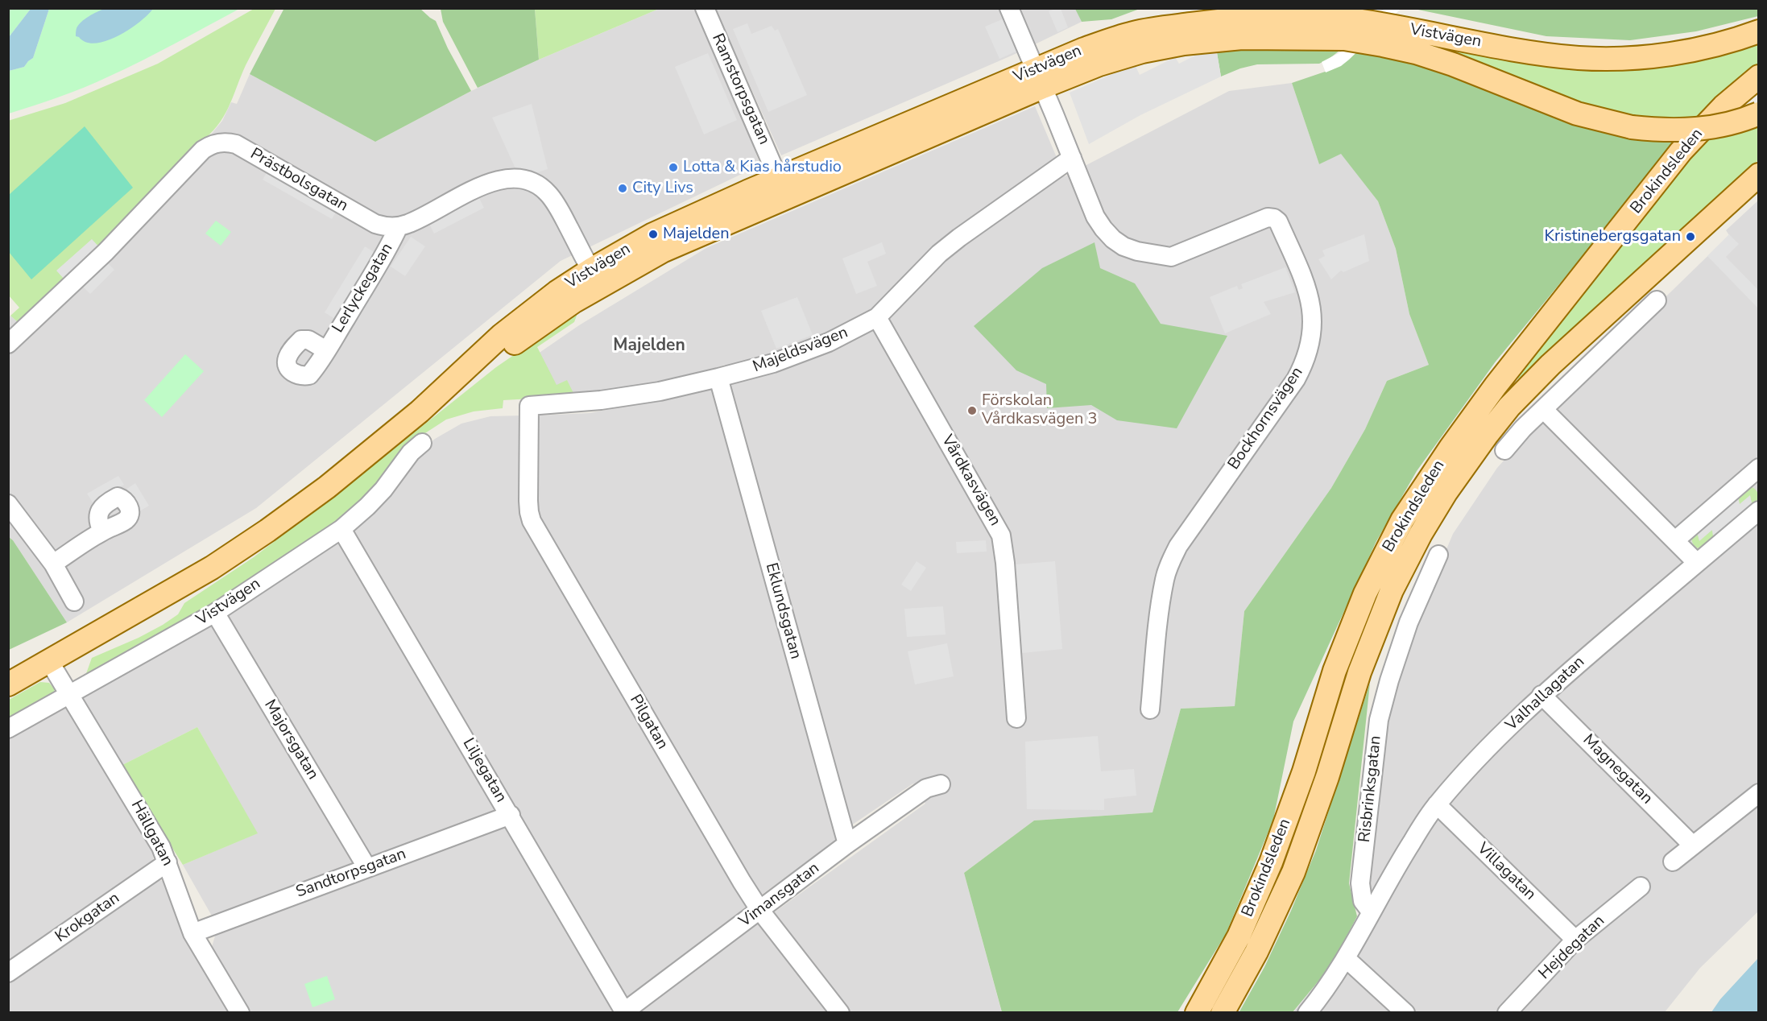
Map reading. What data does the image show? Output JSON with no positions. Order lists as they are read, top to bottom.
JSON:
{
  "streets": {
    "main road": ["Vistvägen", "Brokindsleden"],
    "street": [
      "Ramstorpsgatan",
      "Prästbolsgatan",
      "Lerlyckegatan",
      "Majeldsvägen",
      "Bockhornsvägen",
      "Vårdkasvägen",
      "Eklundsgatan",
      "Valhallagatan",
      "Pilgatan",
      "Majorsgatan",
      "Magnegatan",
      "Liljegatan",
      "Risbrinksgatan",
      "Hällgatan",
      "Villagatan",
      "Sandtorpsgatan",
      "Vimansgatan",
      "Krokgatan",
      "Hejdegatan"
    ]
  },
  "crossings": [
    ["Vistvägen", "Ramstorpsgatan"],
    ["Vistvägen", "Prästbolsgatan"],
    ["Vistvägen", "Bockhornsvägen"],
    ["Vistvägen", "Majorsgatan"],
    ["Vistvägen", "Liljegatan"],
    ["Vistvägen", "Hällgatan"],
    ["Prästbolsgatan", "Lerlyckegatan"],
    ["Majeldsvägen", "Bockhornsvägen"],
    ["Majeldsvägen", "Vårdkasvägen"],
    ["Majeldsvägen", "Eklundsgatan"],
    ["Majeldsvägen", "Pilgatan"],
    ["Eklundsgatan", "Vimansgatan"],
    ["Valhallagatan", "Magnegatan"],
    ["Valhallagatan", "Risbrinksgatan"],
    ["Valhallagatan", "Villagatan"],
    ["Pilgatan", "Vimansgatan"],
    ["Majorsgatan", "Sandtorpsgatan"],
    ["Liljegatan", "Sandtorpsgatan"],
    ["Liljegatan", "Vimansgatan"],
    ["Hällgatan", "Sandtorpsgatan"],
    ["Hällgatan", "Krokgatan"],
    ["Villagatan", "Hejdegatan"]
  ],
  "districts": ["Majelden"],
  "places": [
    "Lotta & Kias hårstudio",
    "City Livs",
    "Majelden",
    "Kristinebergsgatan",
    "Förskolan Vårdkasvägen 3"
  ]
}
